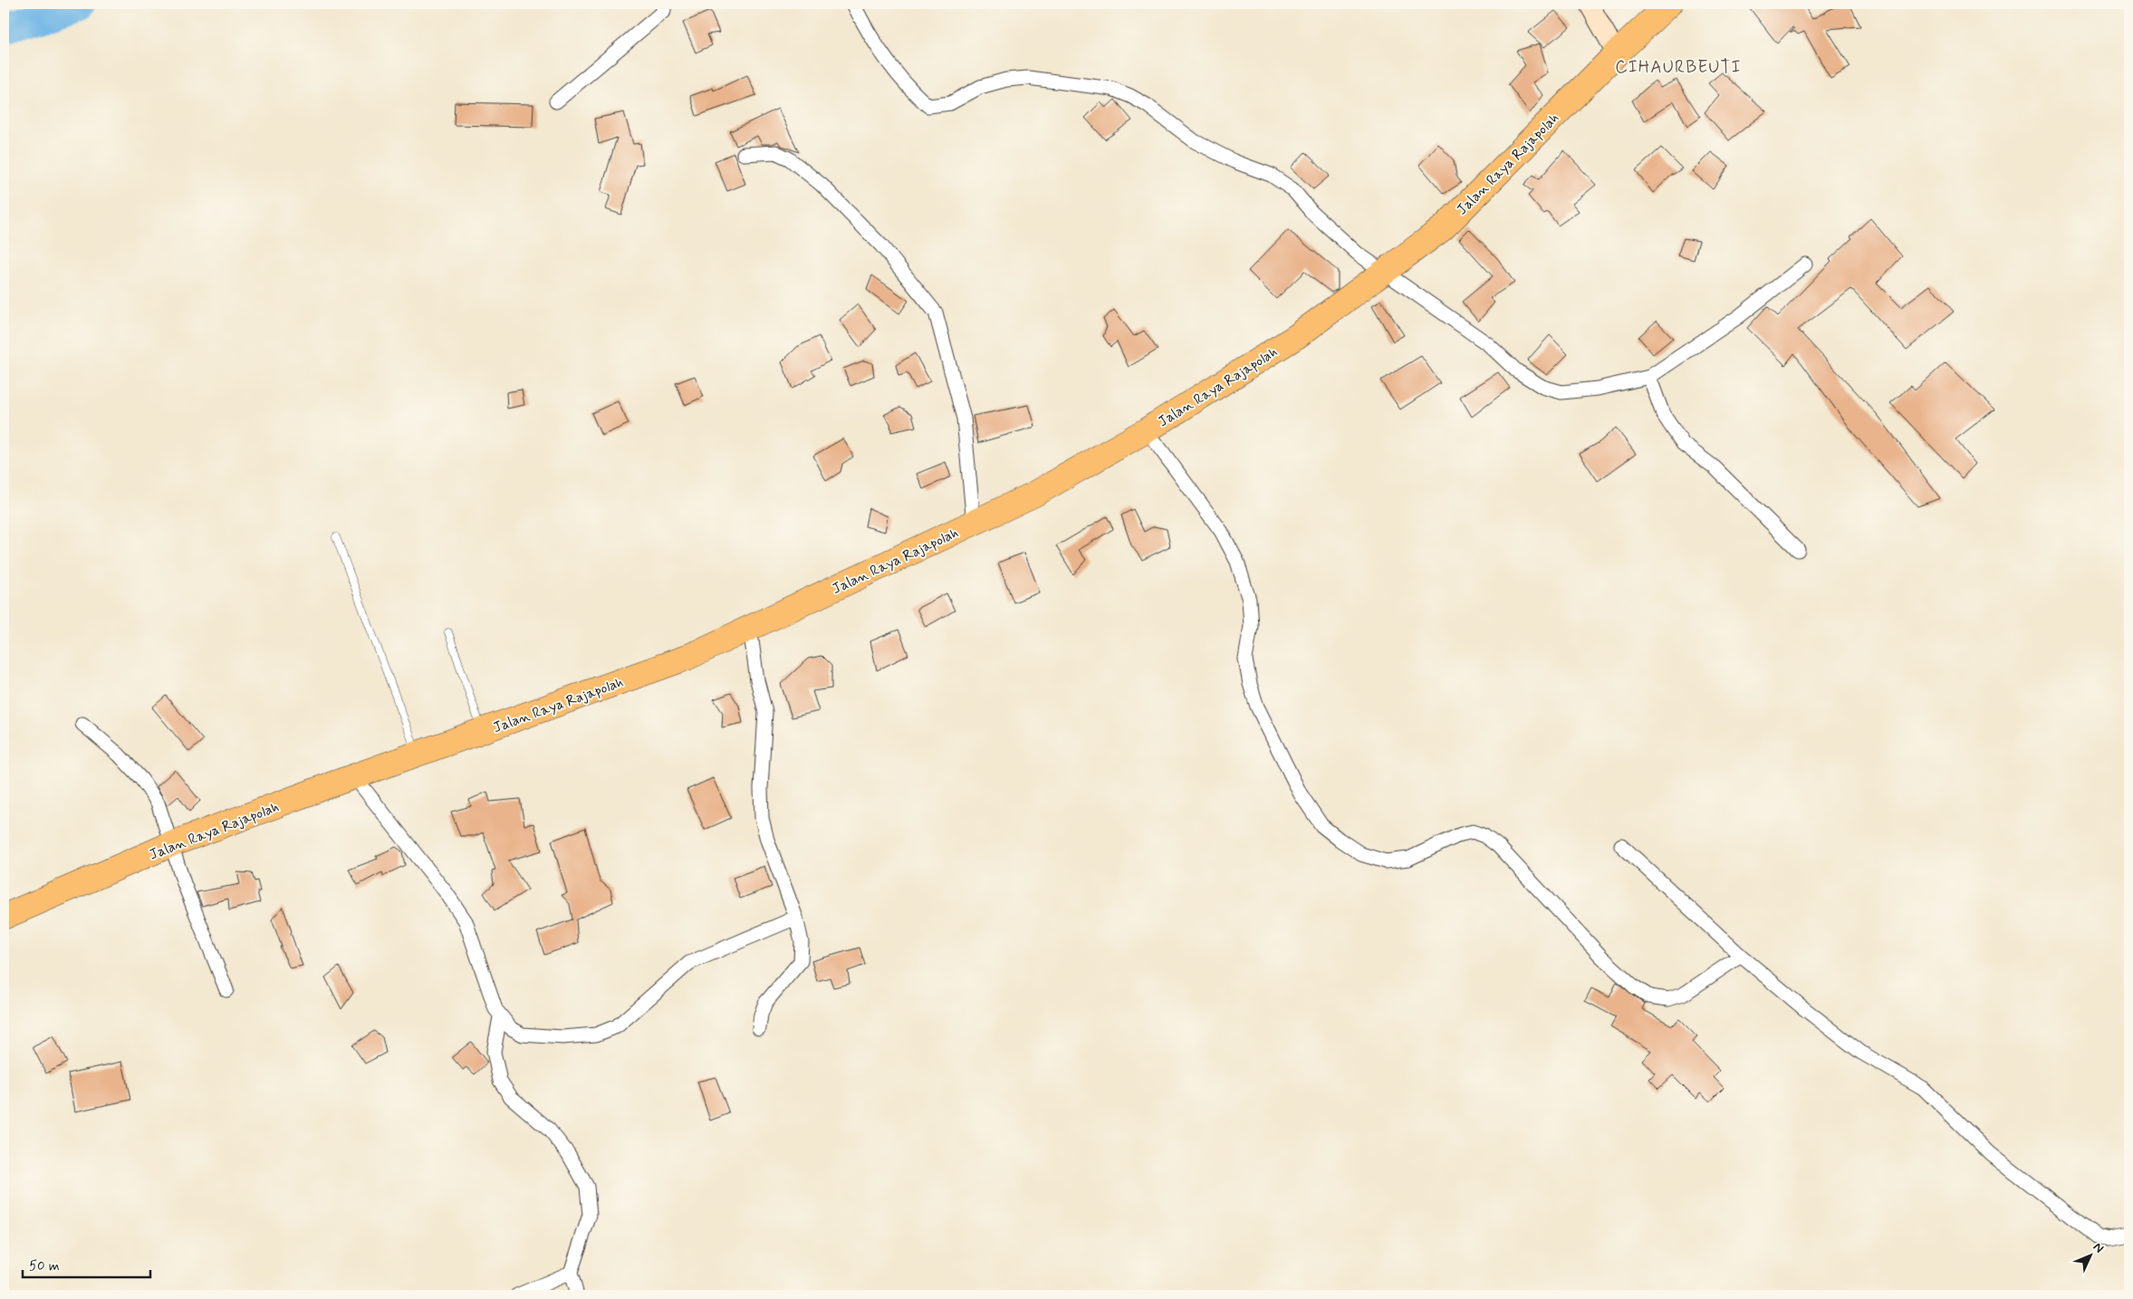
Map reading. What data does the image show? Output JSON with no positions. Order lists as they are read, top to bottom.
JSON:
{
  "streets": {
    "highway": ["Jalan Raya Rajapolah"]
  },
  "districts": ["CIHAURBEUTI"],
  "scale_bar": "50 m",
  "north": "top right"
}
